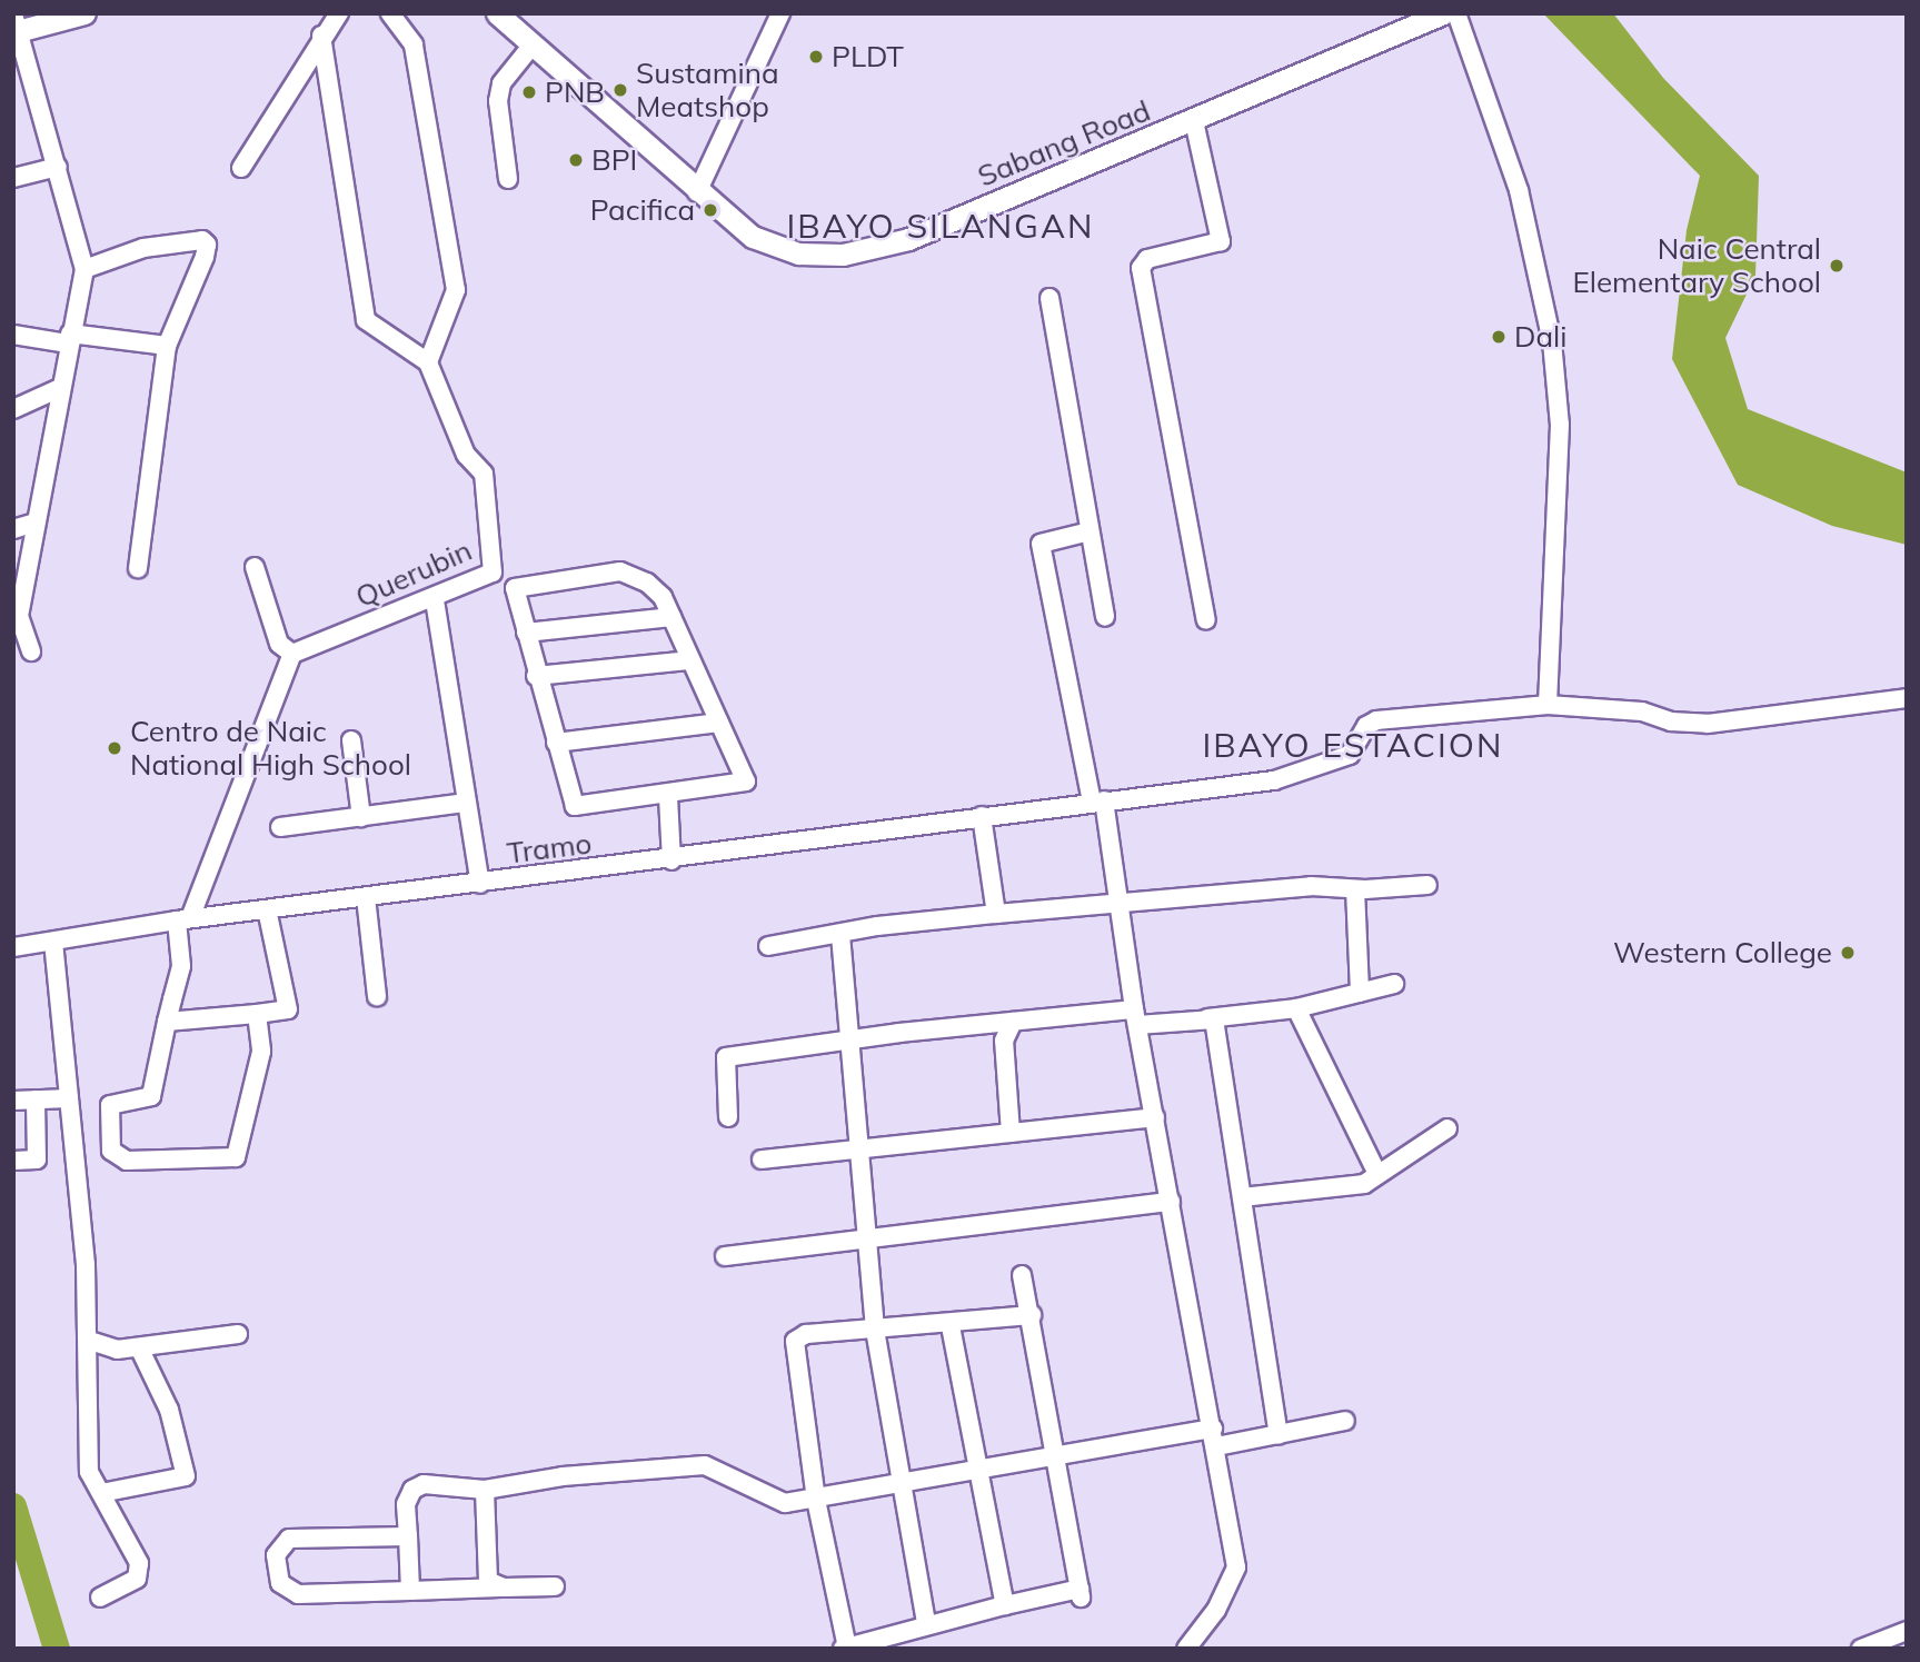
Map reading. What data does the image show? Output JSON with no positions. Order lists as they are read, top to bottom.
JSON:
{
  "streets": {
    "main road": ["Sabang Road"],
    "street": ["Querubin", "Tramo"]
  },
  "districts": ["IBAYO SILANGAN", "IBAYO ESTACION"],
  "places": [
    "PLDT",
    "Sustamina Meatshop",
    "PNB",
    "BPI",
    "Pacifica",
    "Naic Central Elementary School",
    "Dali",
    "Centro de Naic National High School",
    "Western College"
  ]
}
